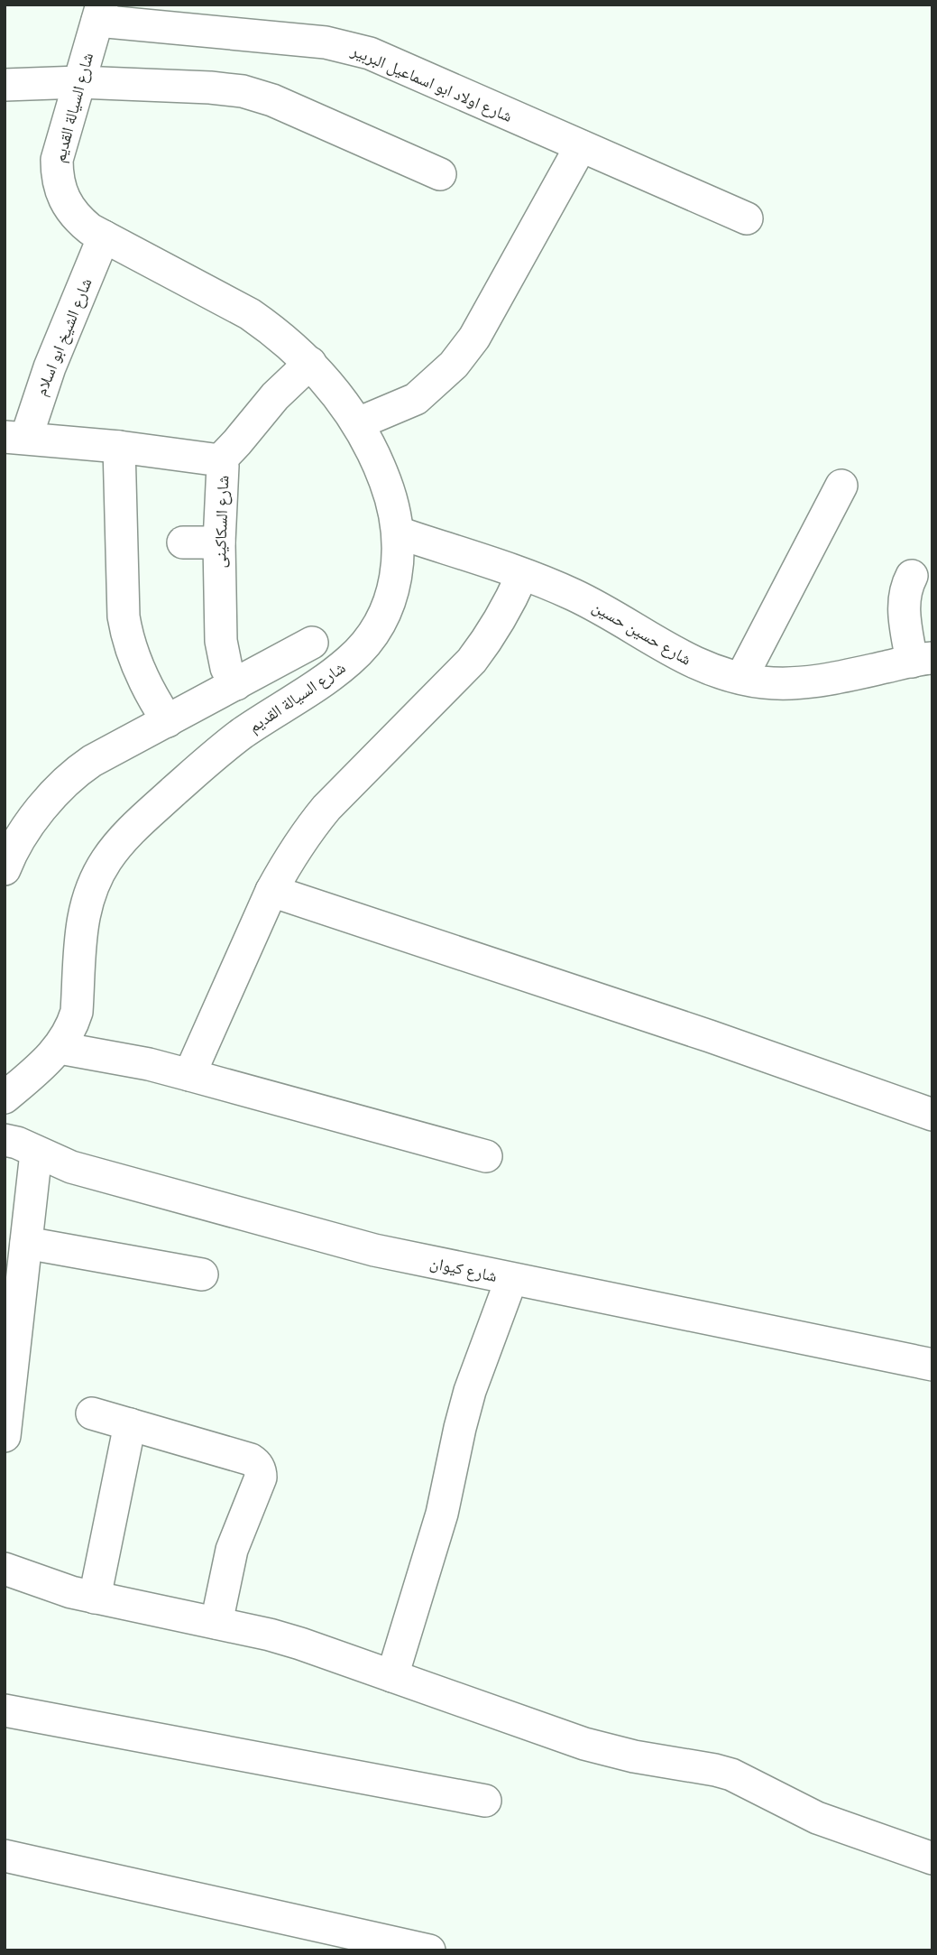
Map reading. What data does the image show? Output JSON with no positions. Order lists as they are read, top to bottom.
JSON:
{
  "streets": {
    "street": [
      "شارع اولاد ابو اسماعيل البربير",
      "شارع السيالة القديم",
      "شارع الشيخ ابو اسلام",
      "شارع السكاكينى",
      "شارع حسين حسين",
      "شارع كيوان"
    ]
  },
  "crossings": [
    ["شارع اولاد ابو اسماعيل البربير", "شارع السيالة القديم"],
    ["شارع السيالة القديم", "شارع الشيخ ابو اسلام"],
    ["شارع السيالة القديم", "شارع حسين حسين"],
    ["شارع الشيخ ابو اسلام", "شارع السكاكينى"]
  ]
}
